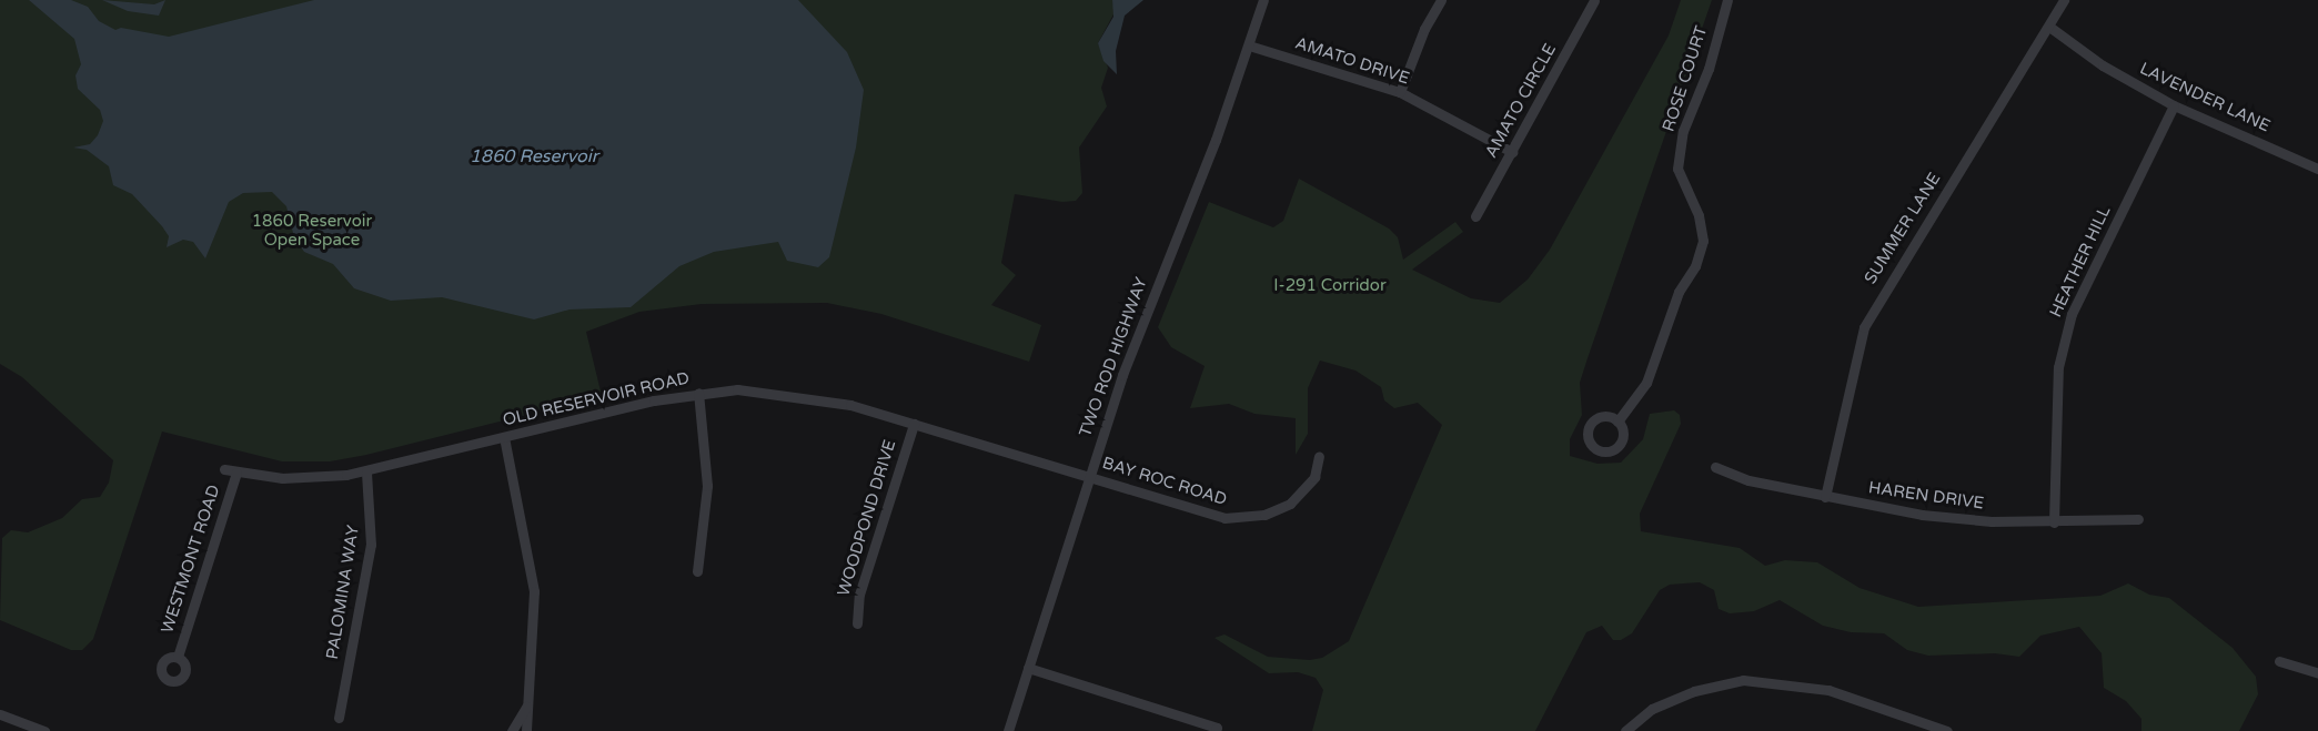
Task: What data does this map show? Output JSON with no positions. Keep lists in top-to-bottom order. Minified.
{"streets":{"street":["AMATO DRIVE","ROSE COURT","LAVENDER LANE","AMATO CIRCLE","SUMMER LANE","HEATHER HILL","TWO ROD HIGHWAY","OLD RESERVOIR ROAD","BAY ROC ROAD","HAREN DRIVE","WOODPOND DRIVE","WESTMONT ROAD","PALOMINA WAY"]},"crossings":[["AMATO DRIVE","AMATO CIRCLE"],["AMATO DRIVE","TWO ROD HIGHWAY"],["LAVENDER LANE","SUMMER LANE"],["LAVENDER LANE","HEATHER HILL"],["SUMMER LANE","HAREN DRIVE"],["HEATHER HILL","HAREN DRIVE"],["TWO ROD HIGHWAY","OLD RESERVOIR ROAD"],["TWO ROD HIGHWAY","BAY ROC ROAD"],["OLD RESERVOIR ROAD","BAY ROC ROAD"],["OLD RESERVOIR ROAD","WOODPOND DRIVE"],["OLD RESERVOIR ROAD","WESTMONT ROAD"],["OLD RESERVOIR ROAD","PALOMINA WAY"]],"water":["1860 Reservoir"],"parks":["1860 Reservoir Open Space","I-291 Corridor"]}
